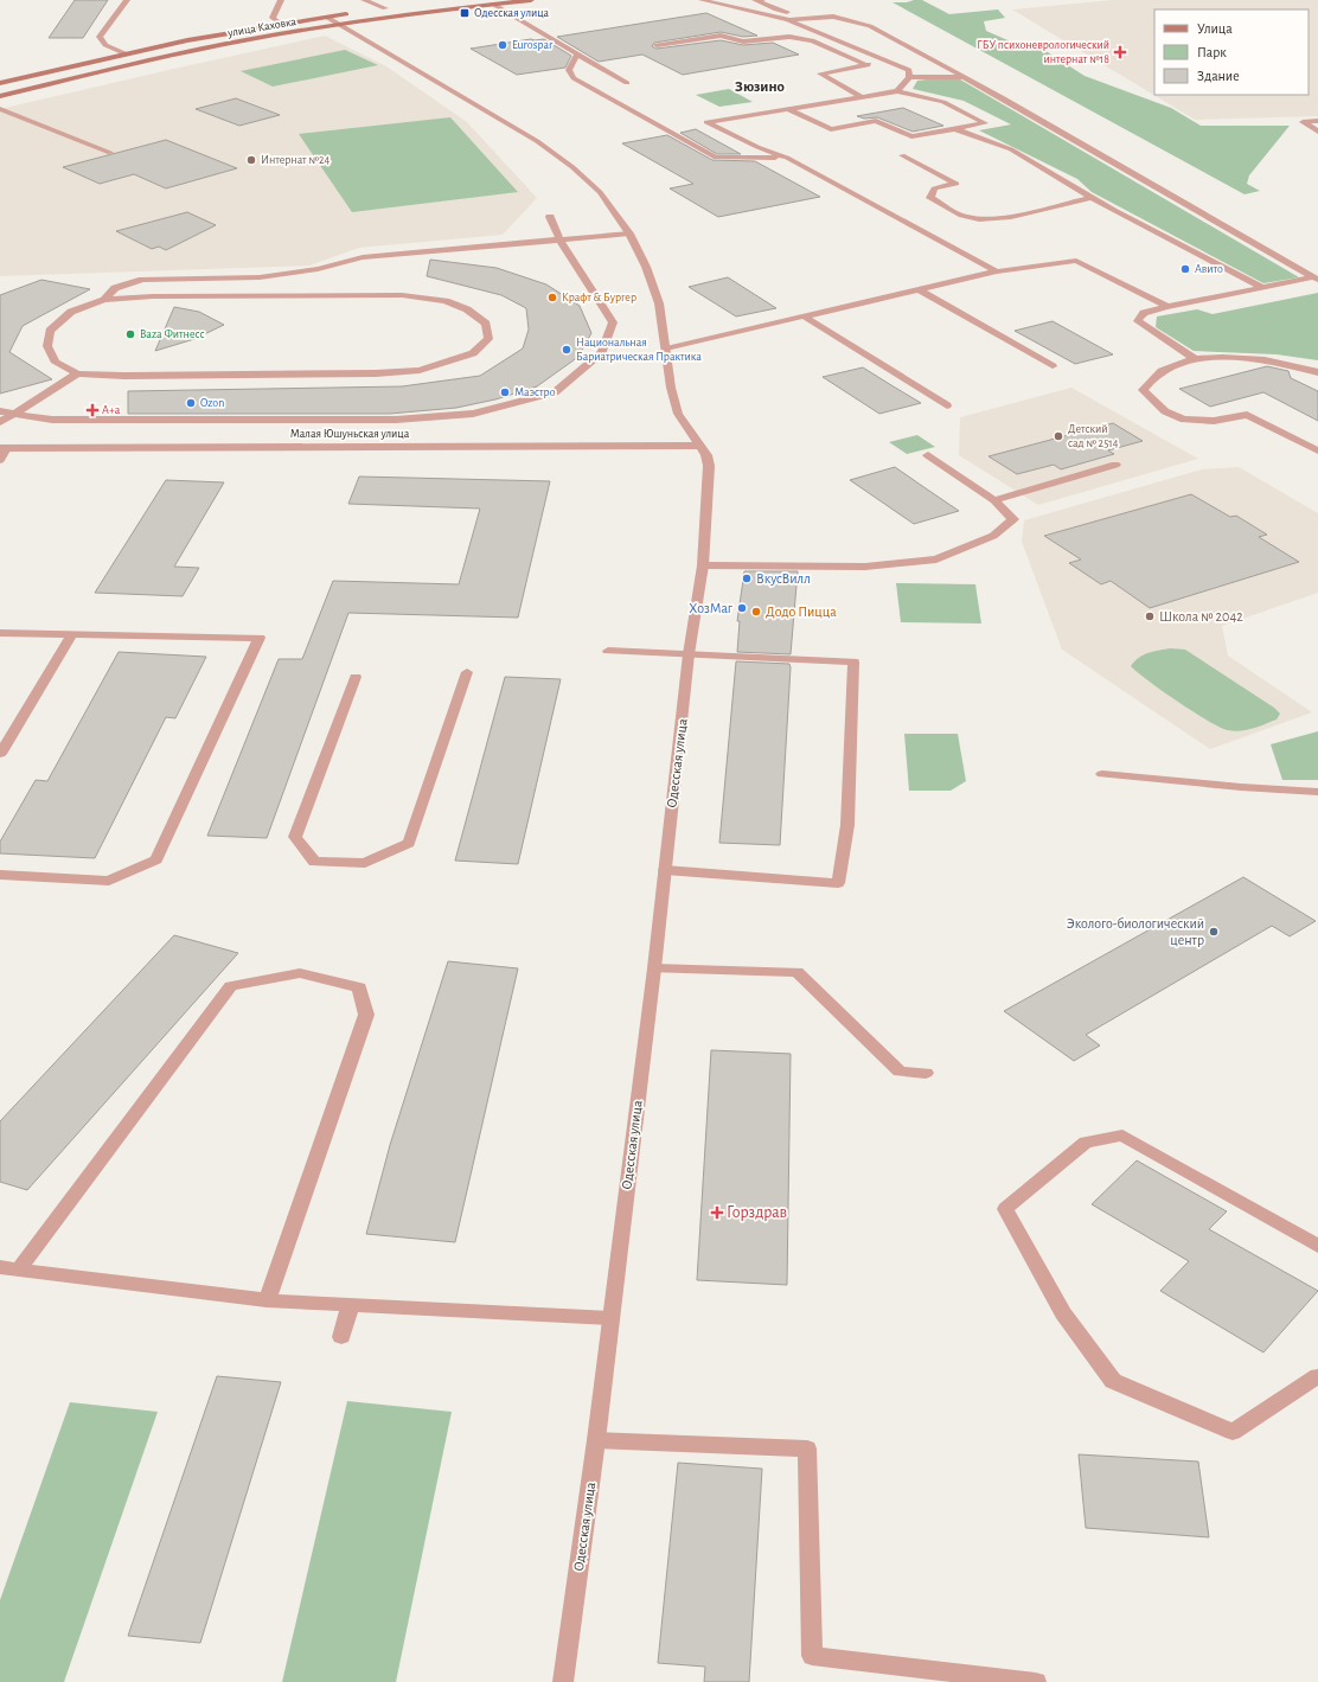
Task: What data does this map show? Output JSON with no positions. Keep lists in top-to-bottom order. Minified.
{"streets":{"main road":["улица Каховка"],"street":["Малая Юшуньская улица","Одесская улица"]},"crossings":[["улица Каховка","Одесская улица"],["Малая Юшуньская улица","Одесская улица"]],"districts":["Зюзино"],"places":{"transit":["Одесская улица"],"other":["Eurospar","Интернат №24","Авито","Крафт & Бургер","Baza Фитнесс","Национальная Бариатрическая Практика","Маэстро","Ozon","Детский сад № 2514","ВкусВилл","ХозМаг","Додо Пицца","Школа № 2042","Эколого-биологический центр"],"health":["ГБУ психоневрологический интернат №18","А+а","Горздрав"]},"legend":["Улица","Парк","Здание"]}
